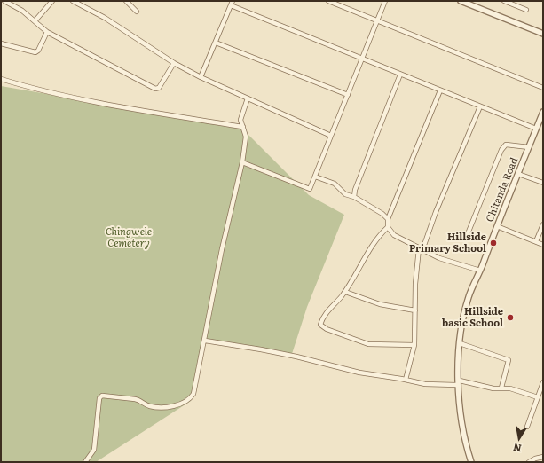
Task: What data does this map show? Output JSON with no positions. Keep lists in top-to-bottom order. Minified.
{"streets":{"street":["Chitanda Road"]},"parks":["Chingwele Cemetery"],"places":["Hillside Primary School","Hillside basic School"],"north":"bottom"}
